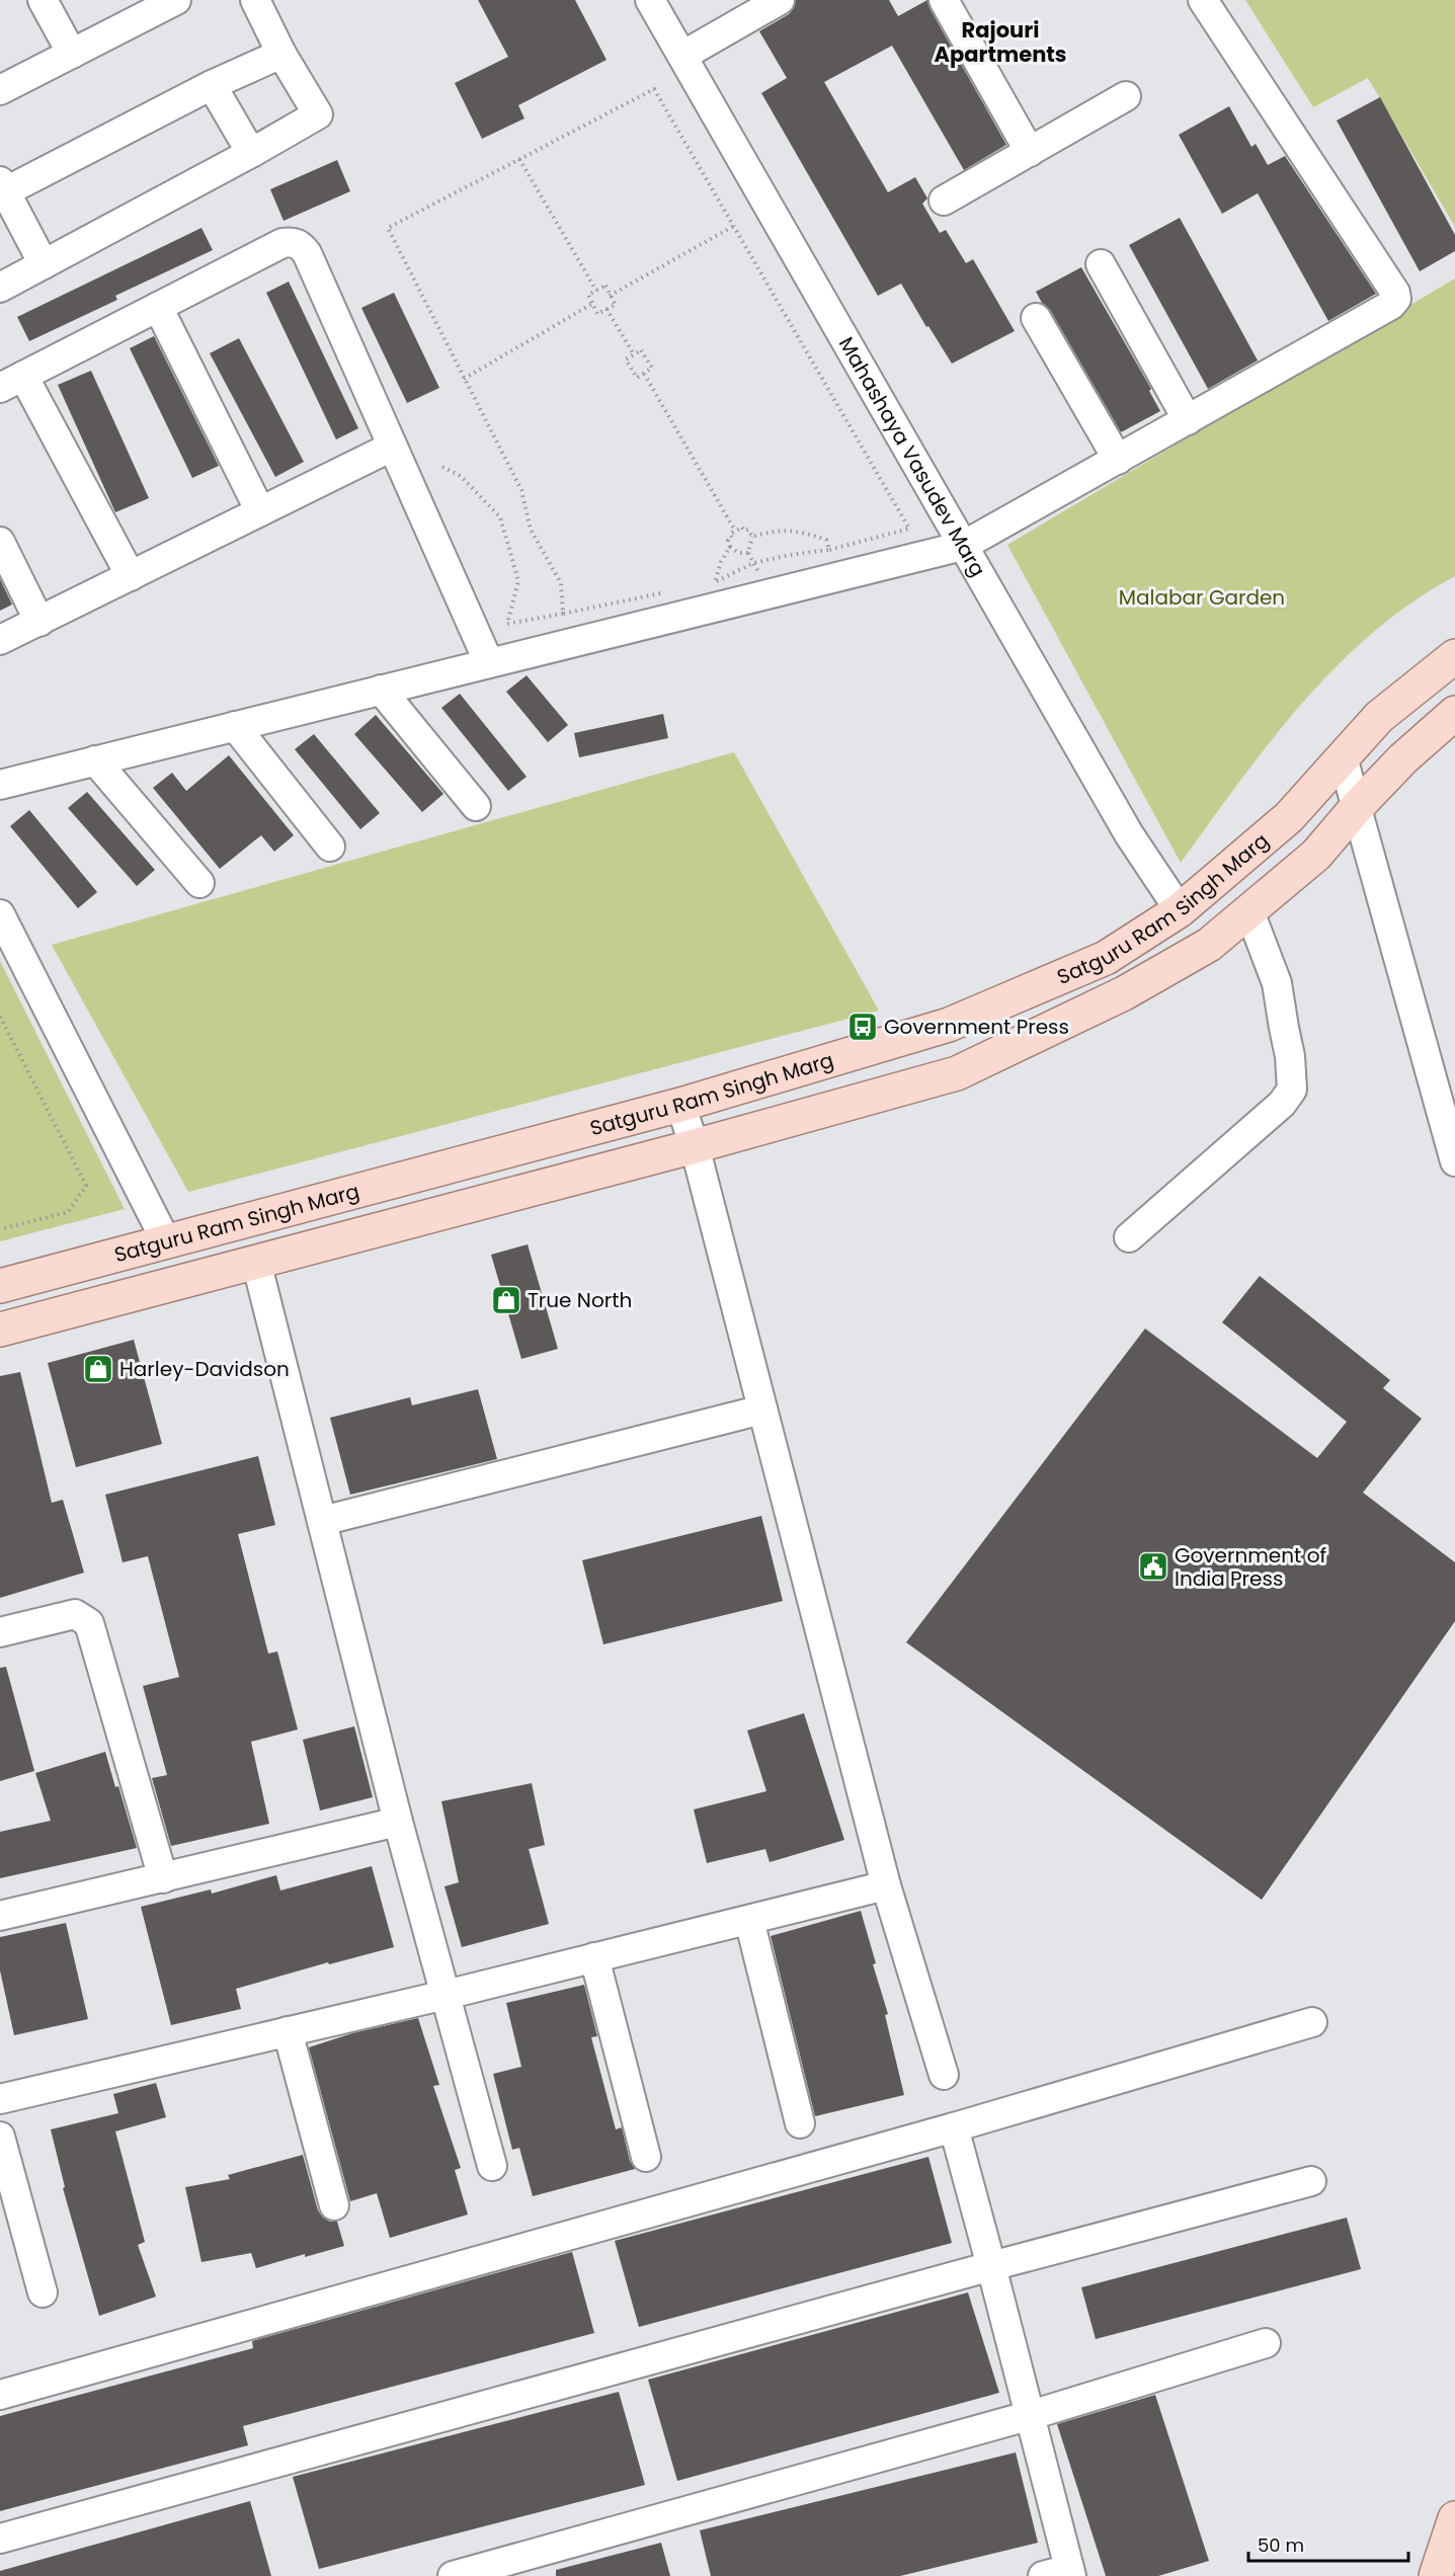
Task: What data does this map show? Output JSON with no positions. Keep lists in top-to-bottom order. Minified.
{"streets":{"main road":["Satguru Ram Singh Marg"],"street":["Mahashaya Vasudev Marg"]},"crossings":[["Mahashaya Vasudev Marg","Satguru Ram Singh Marg"]],"districts":["Rajouri Apartments"],"parks":["Malabar Garden"],"places":{"bus stop":["Government Press"],"shop":["True North","Harley-Davidson"],"public building":["Government of India Press"]},"scale_bar":"50 m"}
